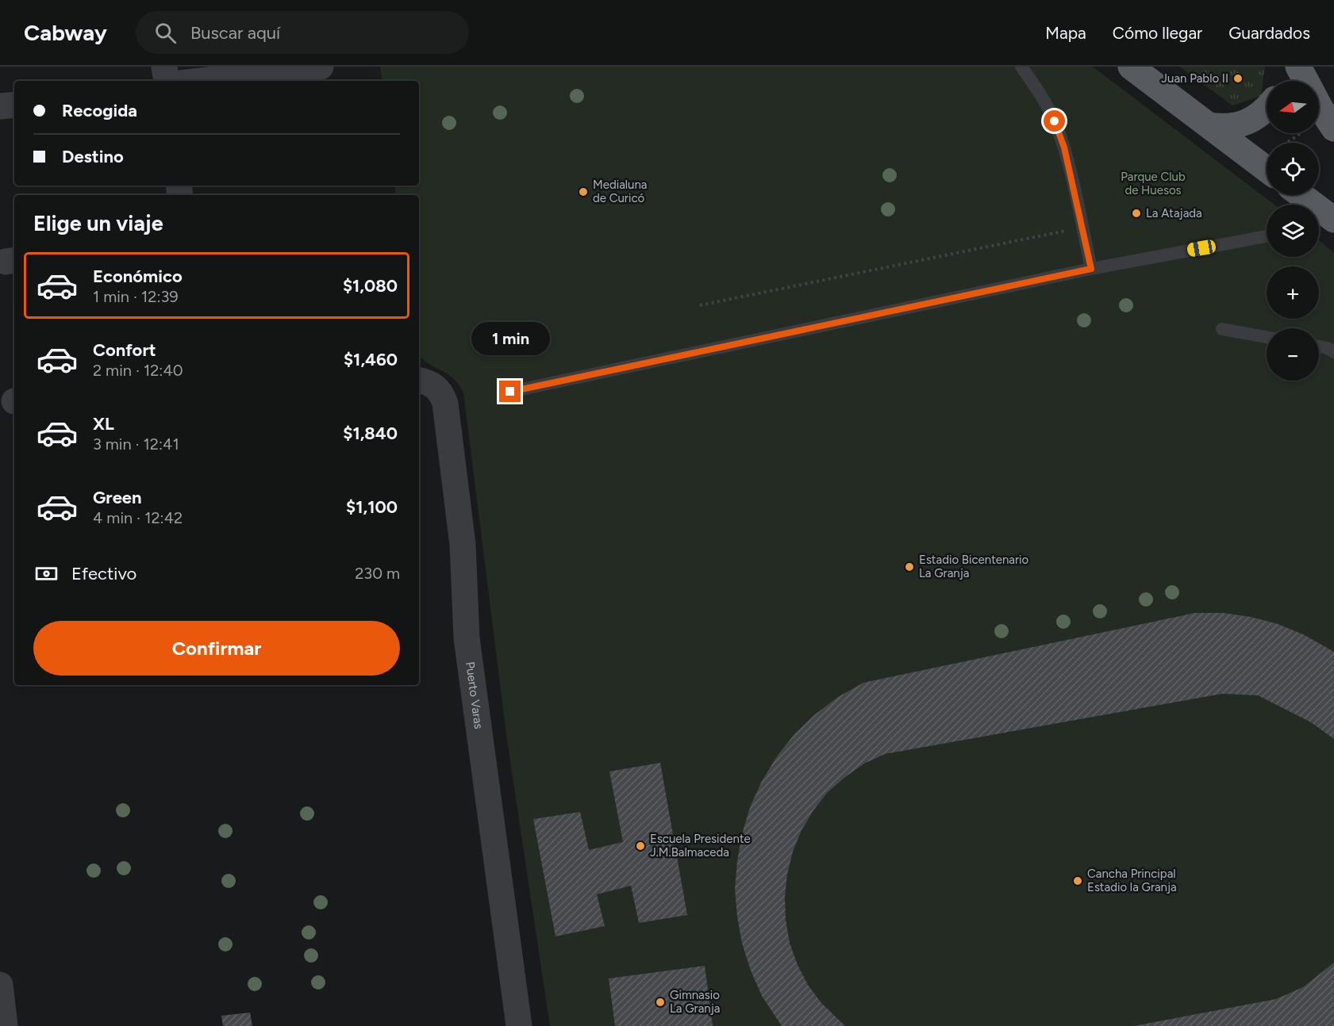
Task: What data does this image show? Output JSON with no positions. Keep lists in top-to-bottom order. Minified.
{"streets":{"street":["Puerto Varas"]},"parks":["Parque Club de Huesos"],"places":["Juan Pablo II","Medialuna de Curicó","La Atajada","Estadio Bicentenario La Granja","Escuela Presidente J.M.Balmaceda","Cancha Principal Estadio la Granja","Gimnasio La Granja"],"north":"left","page":{"header":"Cabway","search":"Buscar aquí","nav":["Mapa","Cómo llegar","Guardados"],"map_buttons":["+","−"],"banner":["Recogida","Destino"],"heading":"Elige un viaje","list":[{"name":"Económico","note":"1 min · 12:39","value":"$1,080"},{"name":"Confort","note":"2 min · 12:40","value":"$1,460"},{"name":"XL","note":"3 min · 12:41","value":"$1,840"},{"name":"Green","note":"4 min · 12:42","value":"$1,100"}],"bubble":"1 min","pay":["Efectivo","230 m"],"buttons":"Confirmar"}}
